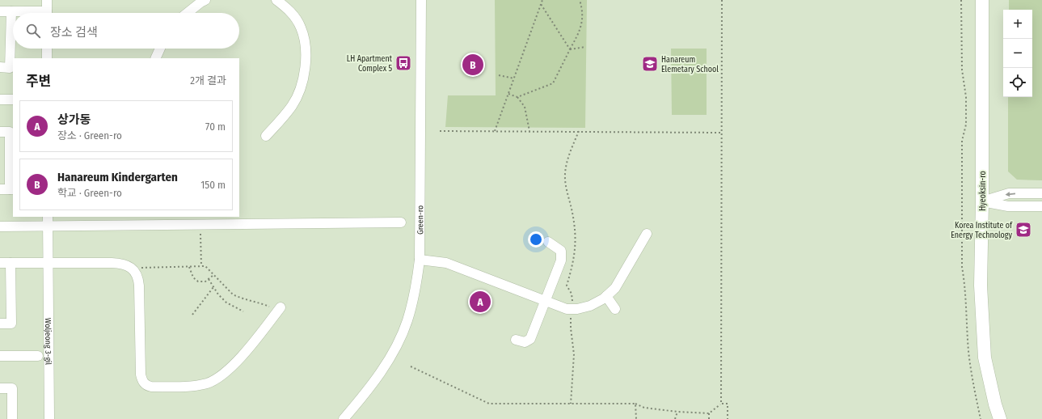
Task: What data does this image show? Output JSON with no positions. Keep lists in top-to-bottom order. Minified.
{"streets":{"main road":["Hyeoksin-ro"],"street":["Green-ro","Woljeong 3-gil"]},"places":{"bus stop":["LH Apartment Complex 5"],"school or university":["Hanareum Elemetary School","Korea Institute of Energy Technology"]},"page":{"map_buttons":["+","−"],"search":"장소 검색","pins":["B","A"],"heading":["주변","2개 결과"],"list":[{"mark":"A","name":"상가동","note":"장소 · Green-ro","value":"70 m"},{"mark":"B","name":"Hanareum Kindergarten","note":"학교 · Green-ro","value":"150 m"}]}}
